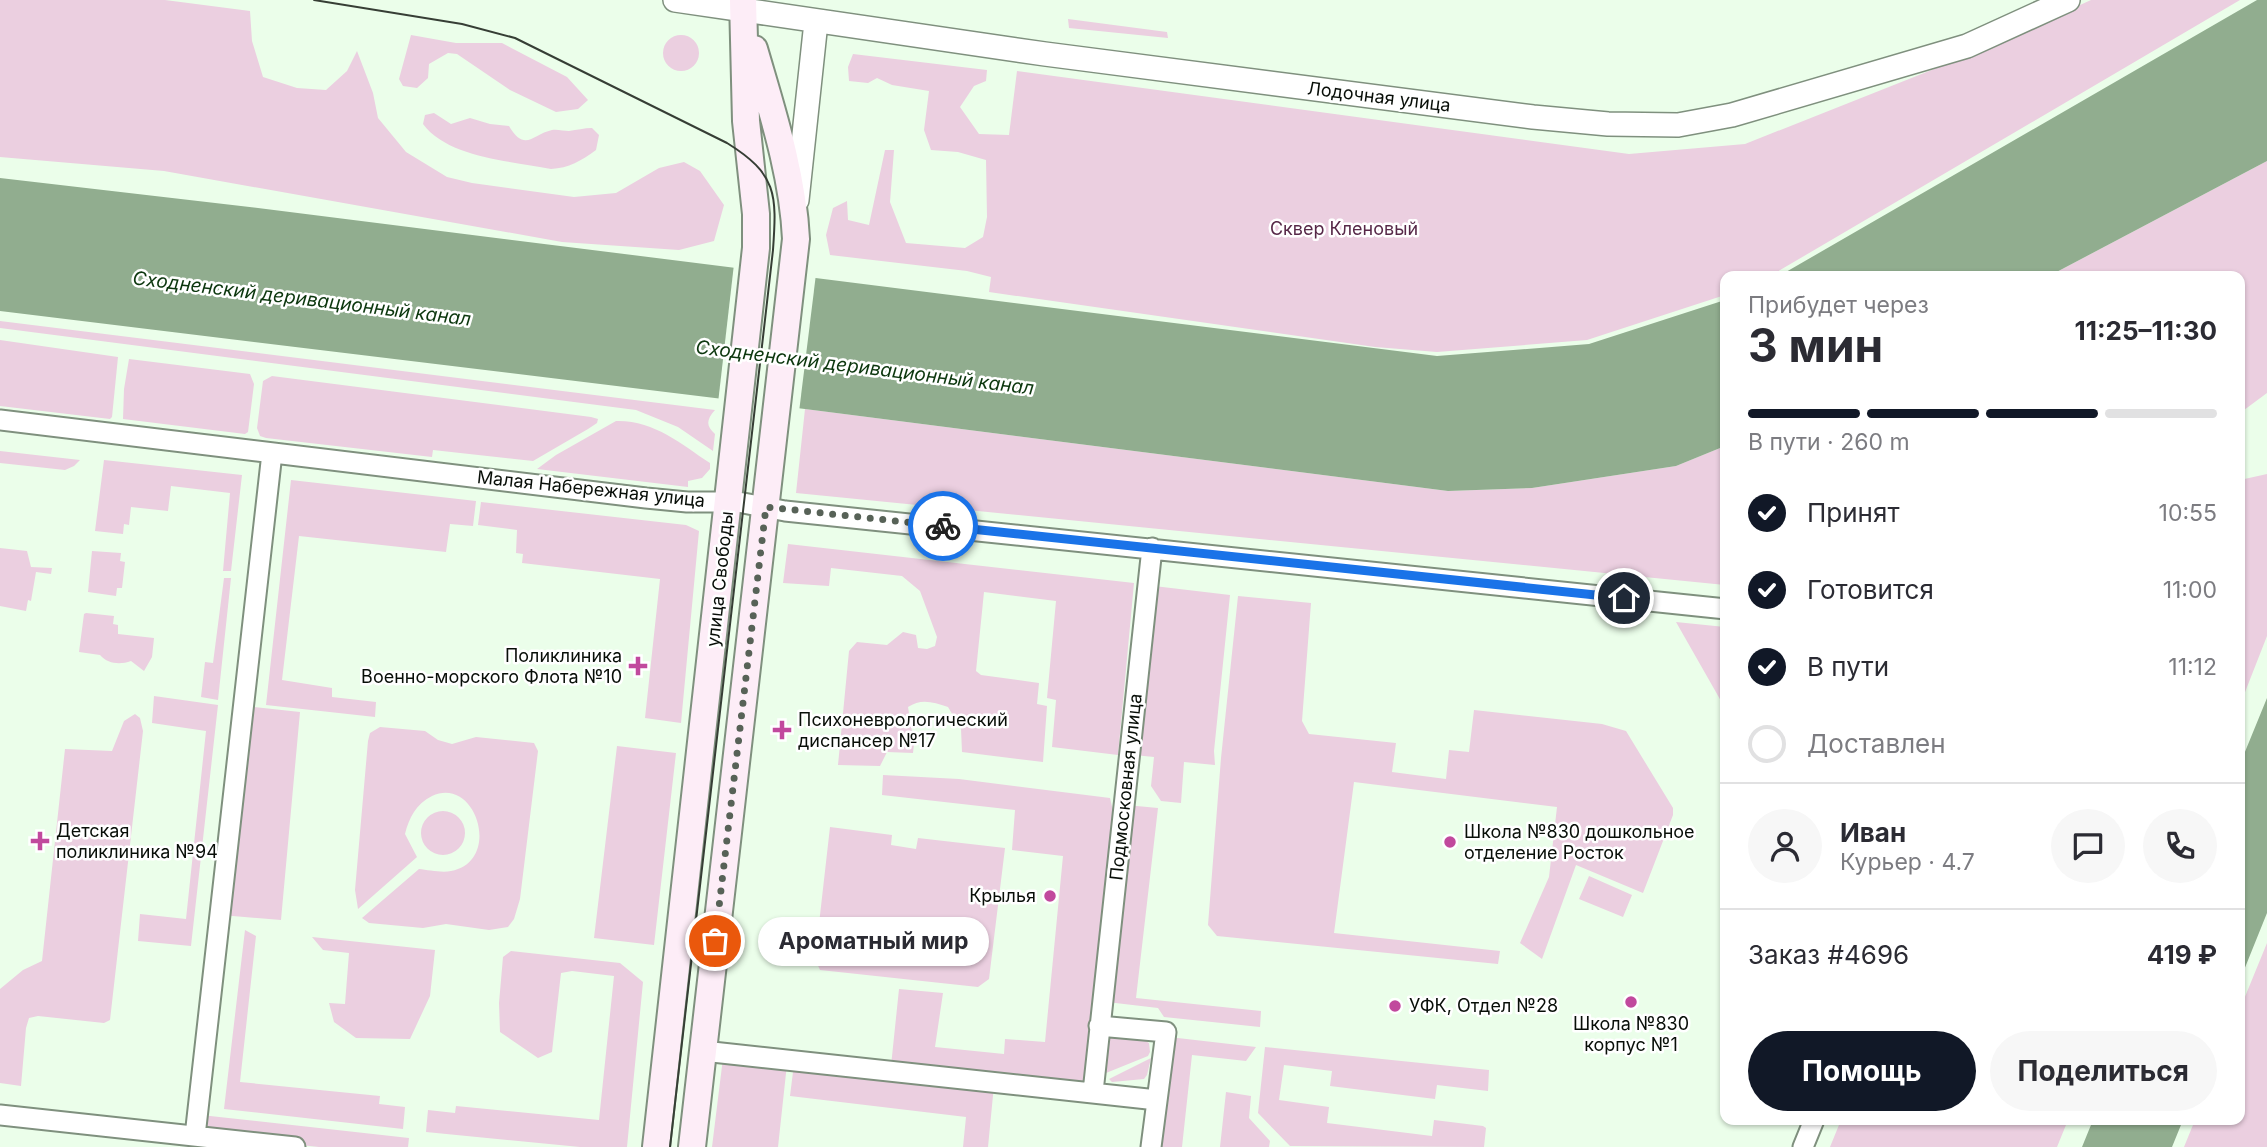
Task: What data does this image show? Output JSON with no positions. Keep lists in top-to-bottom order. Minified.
{"streets":{"main road":["улица Свободы"],"street":["Лодочная улица","Малая Набережная улица","Подмосковная улица"]},"crossings":[["Лодочная улица","улица Свободы"],["Малая Набережная улица","улица Свободы"],["Малая Набережная улица","Подмосковная улица"]],"water":["Сходненский деривационный канал"],"parks":["Сквер Кленовый"],"places":{"health":["Поликлиника Военно-морского Флота №10","Психоневрологический диспансер №17","Детская поликлиника №94"],"other":["Школа №830 дошкольное отделение Росток","Крылья","Ароматный мир","Школа №830 корпус №1","УФК, Отдел №28"]},"page":{"heading":["3 мин","Прибудет через","11:25–11:30"],"panel":["Иван","Курьер · 4.7","Заказ #4696","419 ₽"],"bar":"В пути · 260 m","list":[["Принят","10:55"],["Готовится","11:00"],["В пути","11:12"],"Доставлен"],"bubble":"Ароматный мир","buttons":["Помощь","Поделиться"]}}
